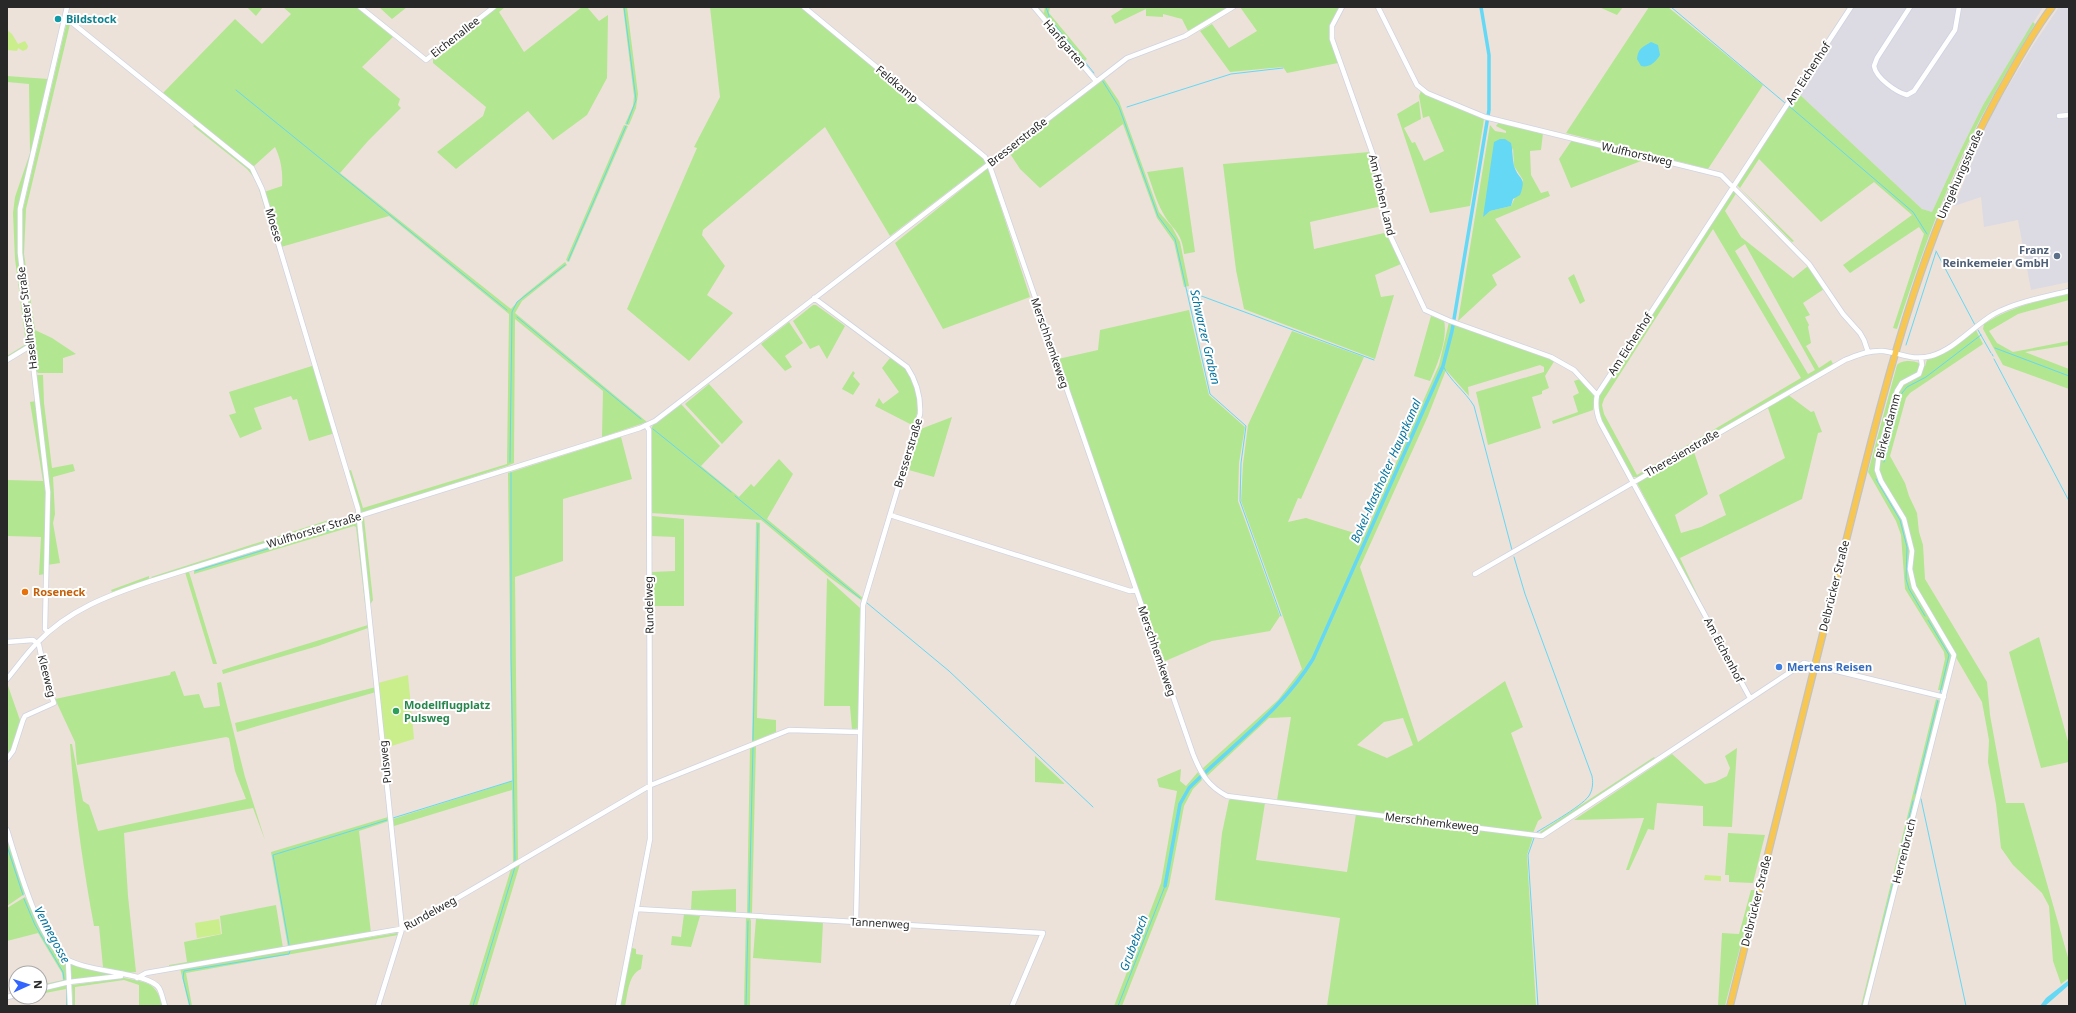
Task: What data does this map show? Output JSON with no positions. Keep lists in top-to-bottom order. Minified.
{"streets":{"main road":["Umgehungsstraße","Delbrücker Straße"],"street":["Eichenallee","Hanfgarten","Am Eichenhof","Feldkamp","Bresserstraße","Wulfhorstweg","Am Hohen Land","Moese","Haselhorster Straße","Merschhemkeweg","Birkendamm","Theresienstraße","Wulfhorster Straße","Rundelweg","Kleeweg","Pulsweg","Herrenbruch","Tannenweg"]},"crossings":[["Hanfgarten","Bresserstraße"],["Am Eichenhof","Wulfhorstweg"],["Am Eichenhof","Am Hohen Land"],["Am Eichenhof","Merschhemkeweg"],["Am Eichenhof","Theresienstraße"],["Feldkamp","Bresserstraße"],["Feldkamp","Merschhemkeweg"],["Bresserstraße","Merschhemkeweg"],["Bresserstraße","Wulfhorster Straße"],["Bresserstraße","Rundelweg"],["Bresserstraße","Tannenweg"],["Wulfhorstweg","Theresienstraße"],["Umgehungsstraße","Theresienstraße"],["Umgehungsstraße","Delbrücker Straße"],["Moese","Haselhorster Straße"],["Moese","Wulfhorster Straße"],["Moese","Pulsweg"],["Haselhorster Straße","Wulfhorster Straße"],["Merschhemkeweg","Delbrücker Straße"],["Birkendamm","Herrenbruch"],["Theresienstraße","Delbrücker Straße"],["Wulfhorster Straße","Rundelweg"],["Wulfhorster Straße","Kleeweg"],["Wulfhorster Straße","Pulsweg"],["Rundelweg","Pulsweg"],["Rundelweg","Tannenweg"]],"water":["Schwarzer Graben","Bokel-Mastholter Hauptkanal","Vennegosse","Grubebach"],"places":["Bildstock","Franz Reinkemeier GmbH","Roseneck","Mertens Reisen","Modellflugplatz Pulsweg"],"north":"right"}
